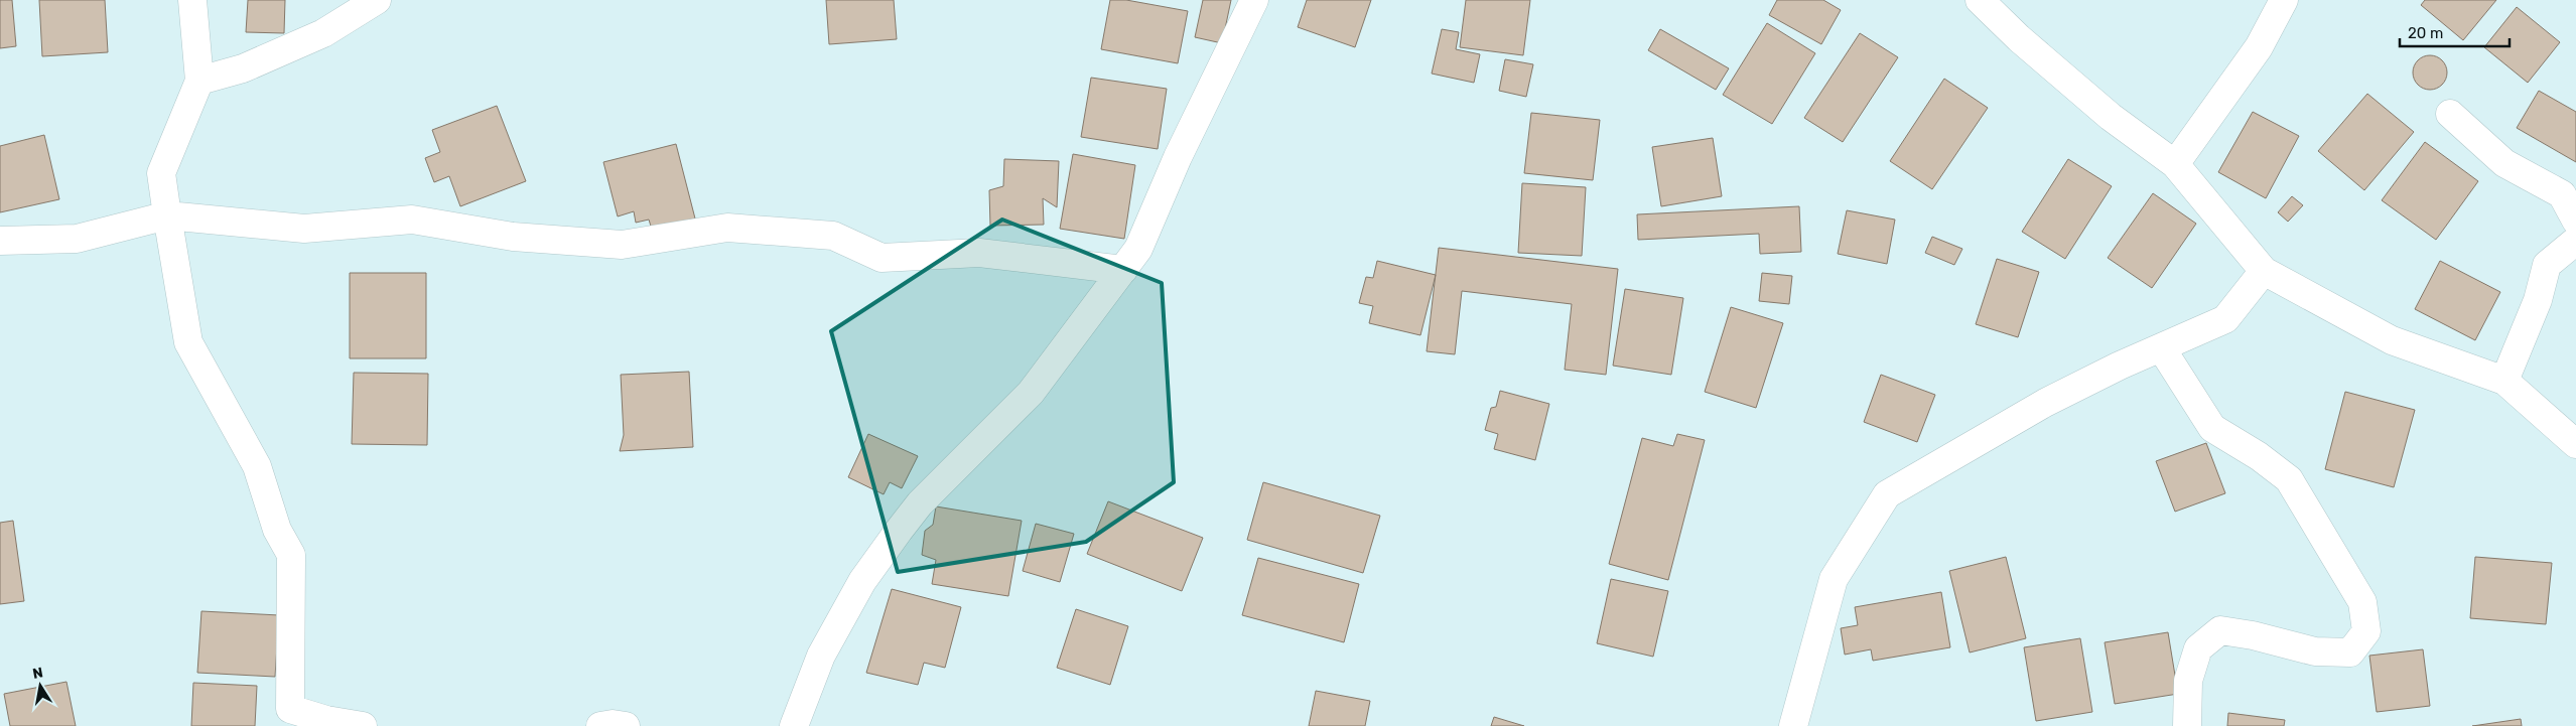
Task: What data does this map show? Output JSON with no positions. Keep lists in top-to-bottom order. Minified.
{"scale_bar":"20 m","north":"top"}
